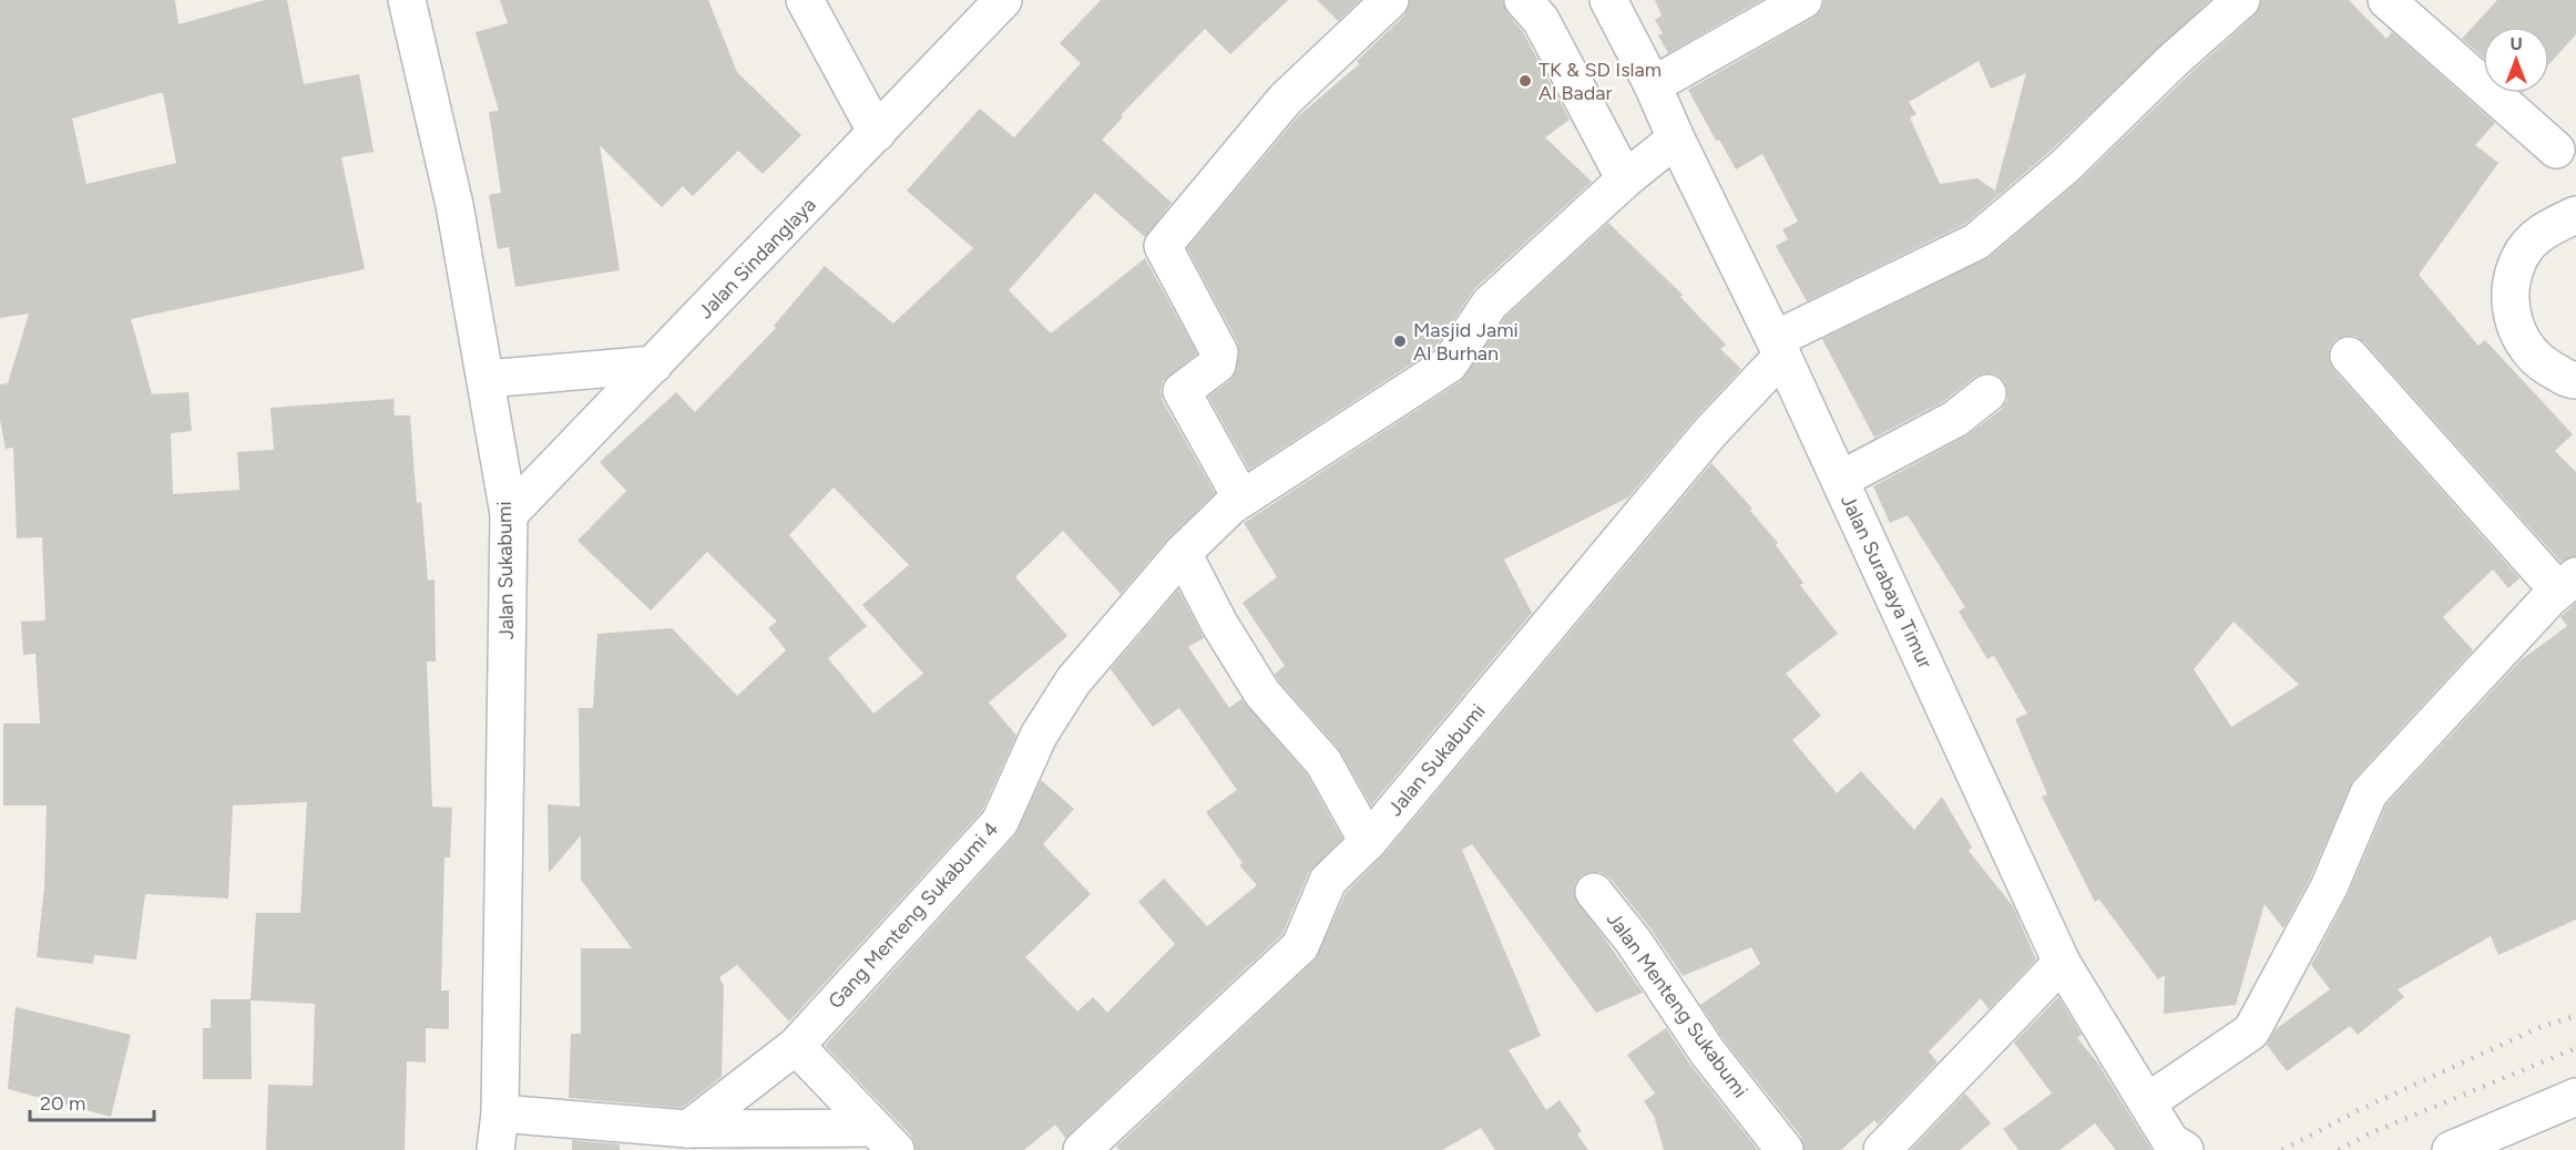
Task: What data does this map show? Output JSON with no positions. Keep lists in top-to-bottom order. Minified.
{"streets":{"street":["Jalan Sindanglaya","Jalan Sukabumi","Jalan Surabaya Timur","Gang Menteng Sukabumi 4","Jalan Menteng Sukabumi"]},"crossings":[["Jalan Sindanglaya","Jalan Sukabumi"],["Jalan Sukabumi","Jalan Surabaya Timur"],["Jalan Surabaya Timur","Gang Menteng Sukabumi 4"]],"places":["TK & SD Islam Al Badar","Masjid Jami Al Burhan"],"scale_bar":"20 m","north":"top"}
